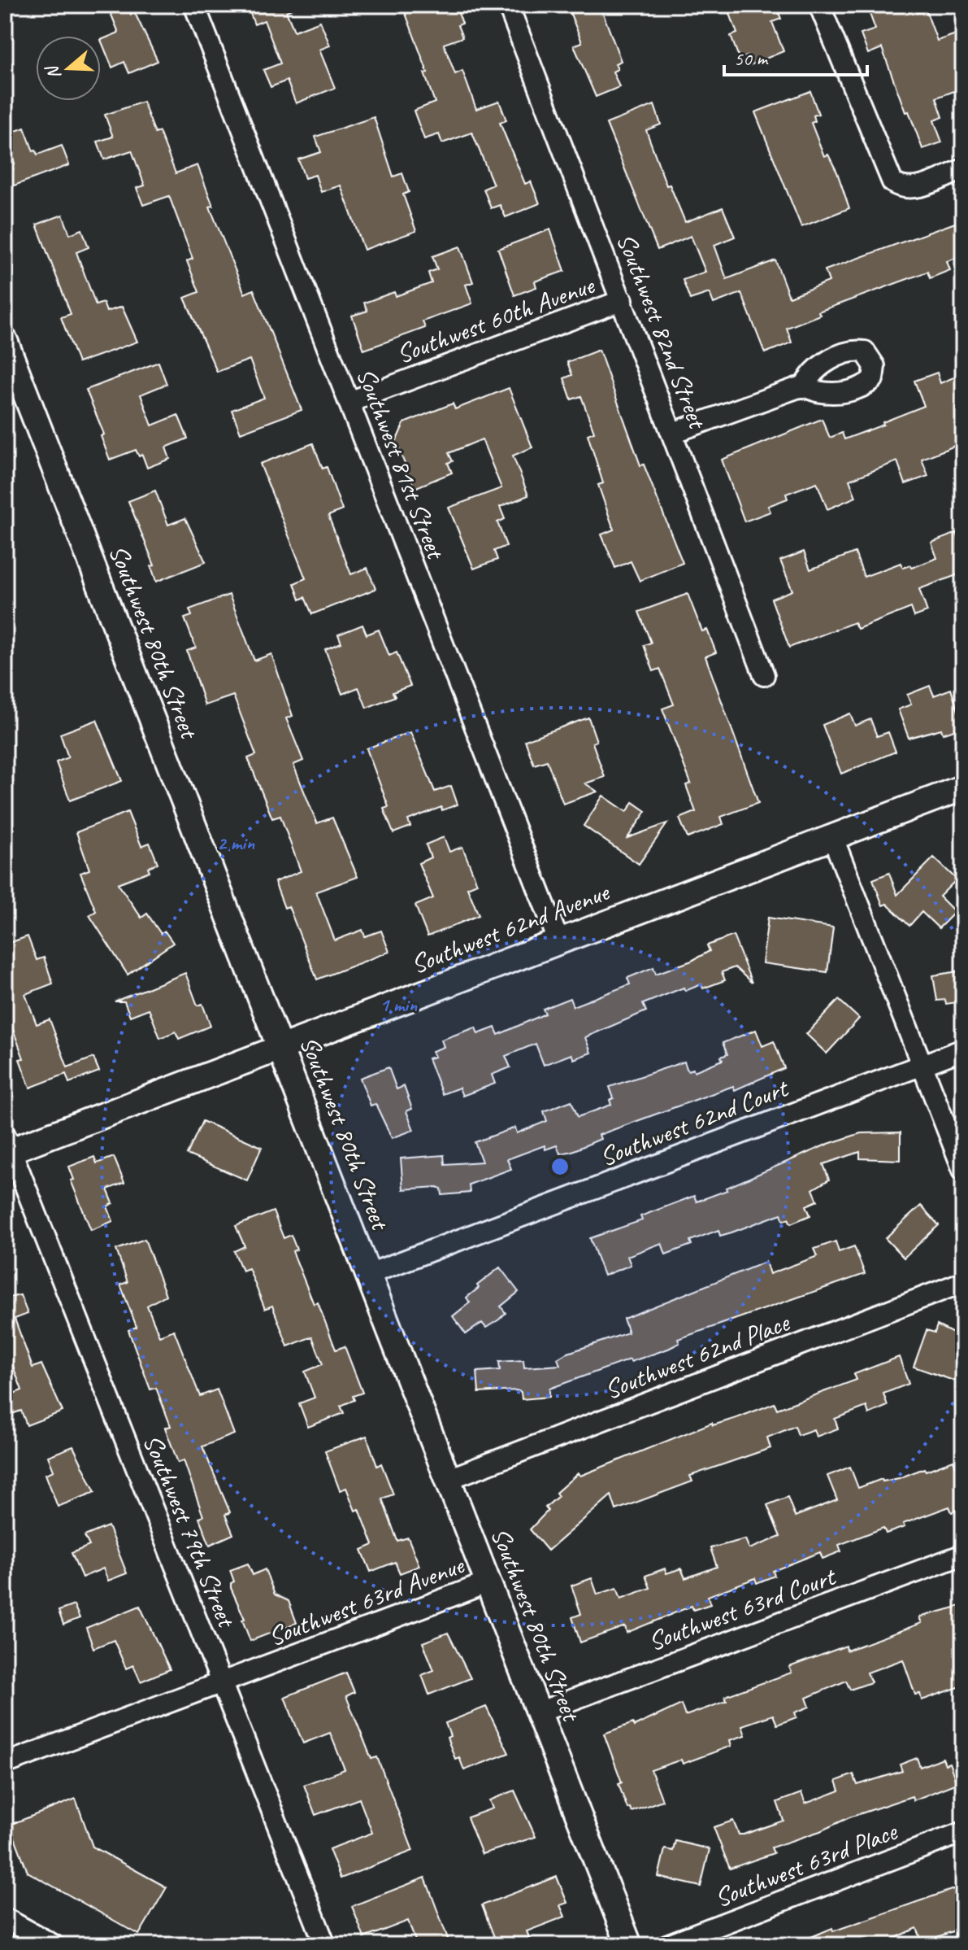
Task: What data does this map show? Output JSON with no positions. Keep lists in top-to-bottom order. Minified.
{"streets":{"street":["Southwest 60th Avenue","Southwest 82nd Street","Southwest 81st Street","Southwest 80th Street","Southwest 62nd Avenue","Southwest 62nd Court","Southwest 62nd Place","Southwest 79th Street","Southwest 63rd Avenue","Southwest 63rd Court","Southwest 63rd Place"]},"crossings":[["Southwest 60th Avenue","Southwest 82nd Street"],["Southwest 60th Avenue","Southwest 81st Street"],["Southwest 81st Street","Southwest 62nd Avenue"],["Southwest 80th Street","Southwest 62nd Avenue"],["Southwest 80th Street","Southwest 62nd Court"],["Southwest 80th Street","Southwest 62nd Place"],["Southwest 80th Street","Southwest 63rd Avenue"],["Southwest 80th Street","Southwest 63rd Court"],["Southwest 62nd Avenue","Southwest 79th Street"],["Southwest 79th Street","Southwest 63rd Avenue"]],"scale_bar":"50 m","north":"left","rings":["2 min","1 min"]}
